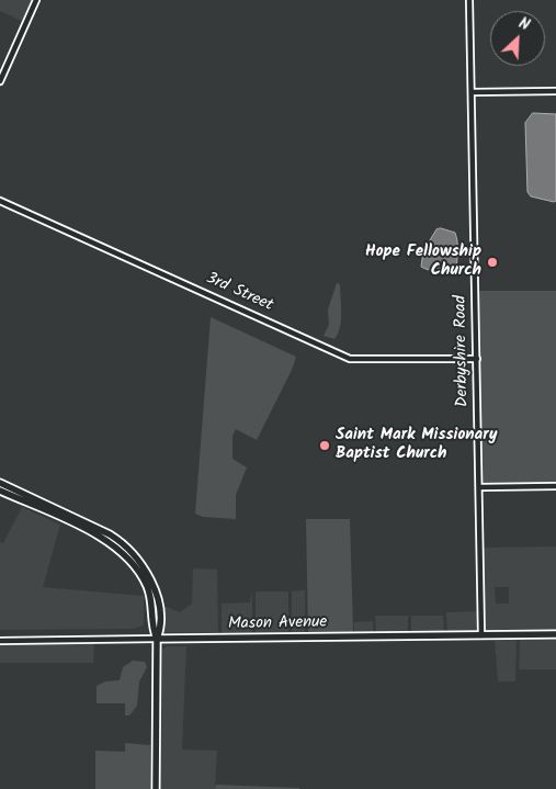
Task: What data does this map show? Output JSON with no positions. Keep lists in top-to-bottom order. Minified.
{"streets":{"main road":["Mason Avenue"],"street":["3rd Street","Derbyshire Road"]},"crossings":[["3rd Street","Derbyshire Road"],["Derbyshire Road","Mason Avenue"]],"places":["Hope Fellowship Church","Saint Mark Missionary Baptist Church"],"north":"top right"}
